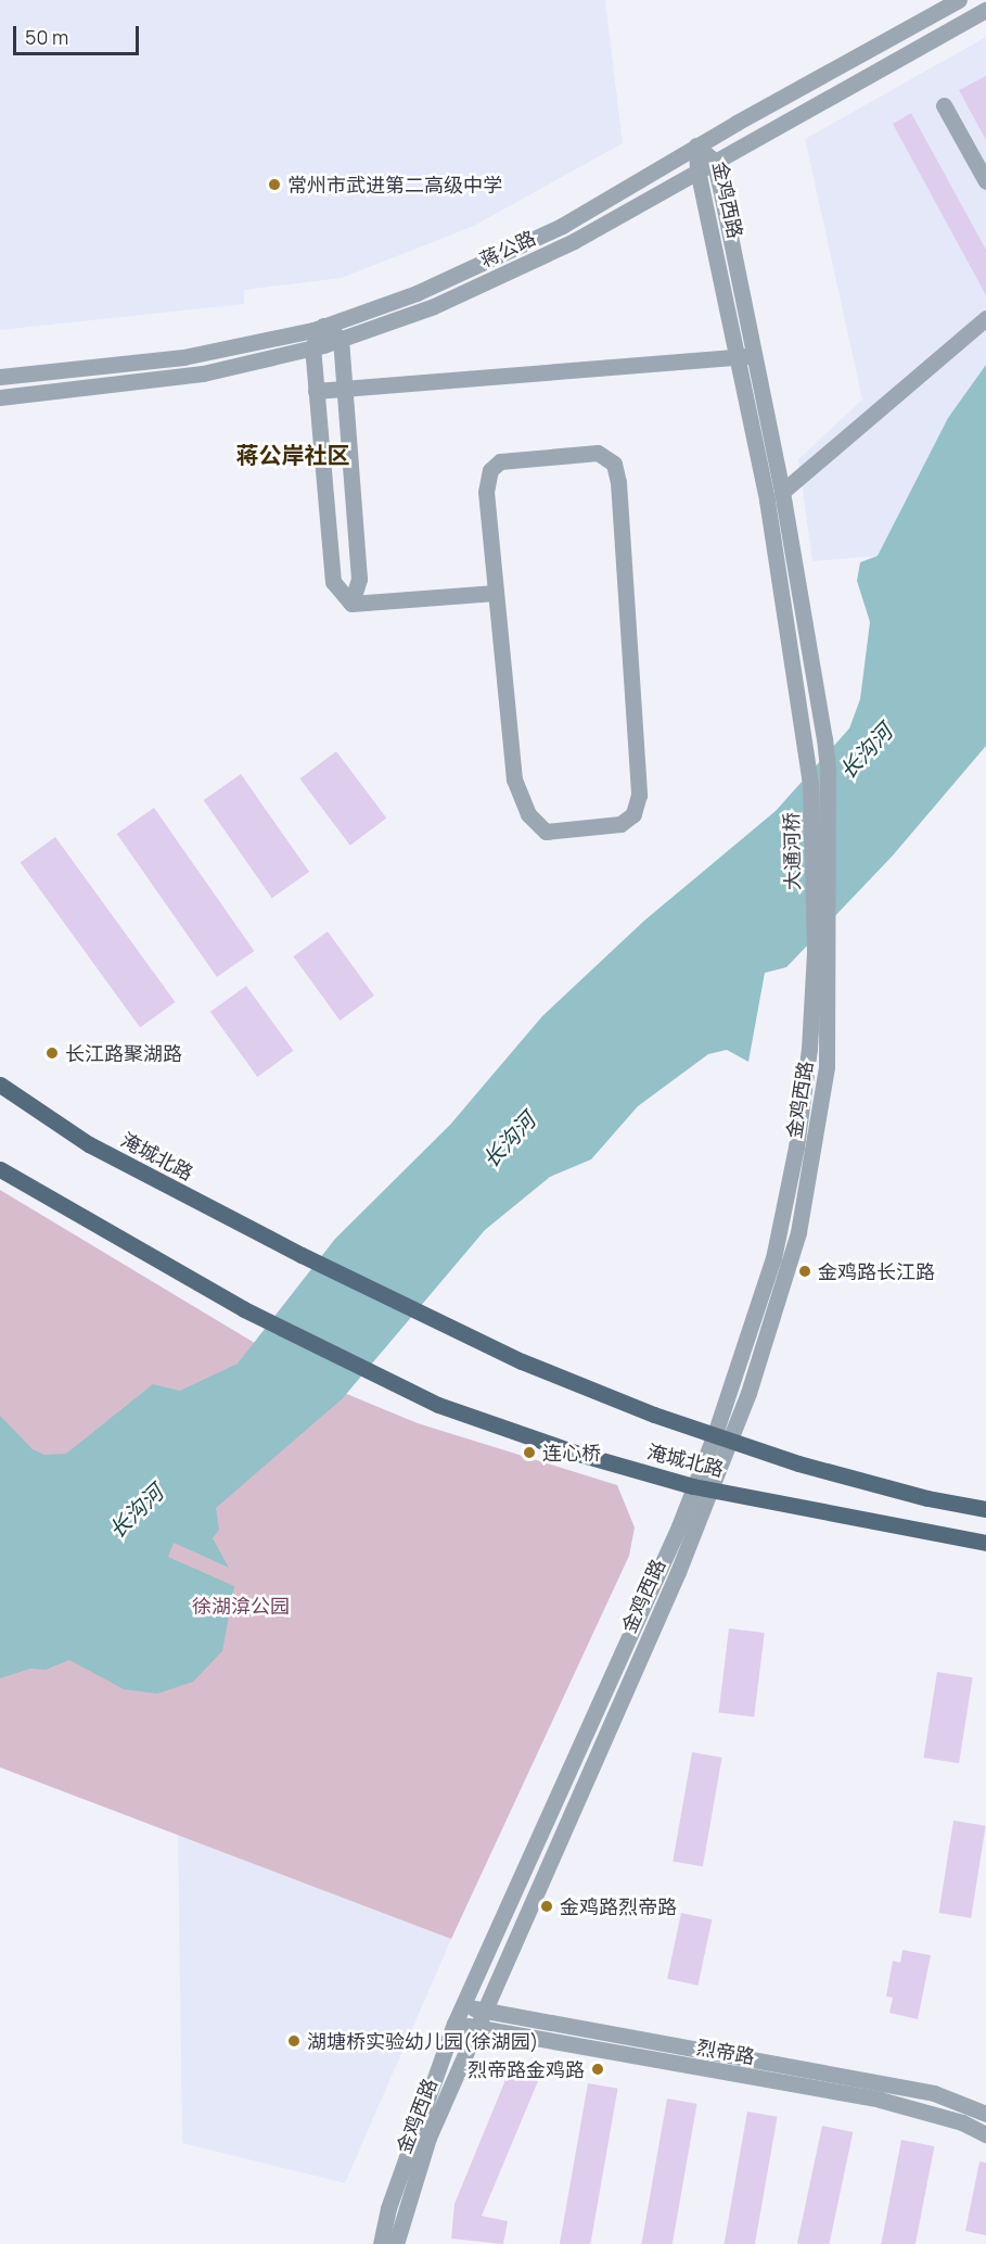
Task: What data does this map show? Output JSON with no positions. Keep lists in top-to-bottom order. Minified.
{"streets":{"main road":["淹城北路"],"street":["金鸡西路","蒋公路","大通河桥","烈帝路"]},"crossings":[["金鸡西路","蒋公路"],["金鸡西路","大通河桥"],["金鸡西路","淹城北路"],["金鸡西路","烈帝路"]],"districts":["蒋公岸社区"],"water":["长沟河"],"parks":["徐湖渰公园"],"places":["常州市武进第二高级中学","长江路聚湖路","金鸡路长江路","连心桥","金鸡路烈帝路","湖塘桥实验幼儿园(徐湖园)","烈帝路金鸡路"],"scale_bar":"50 m"}
